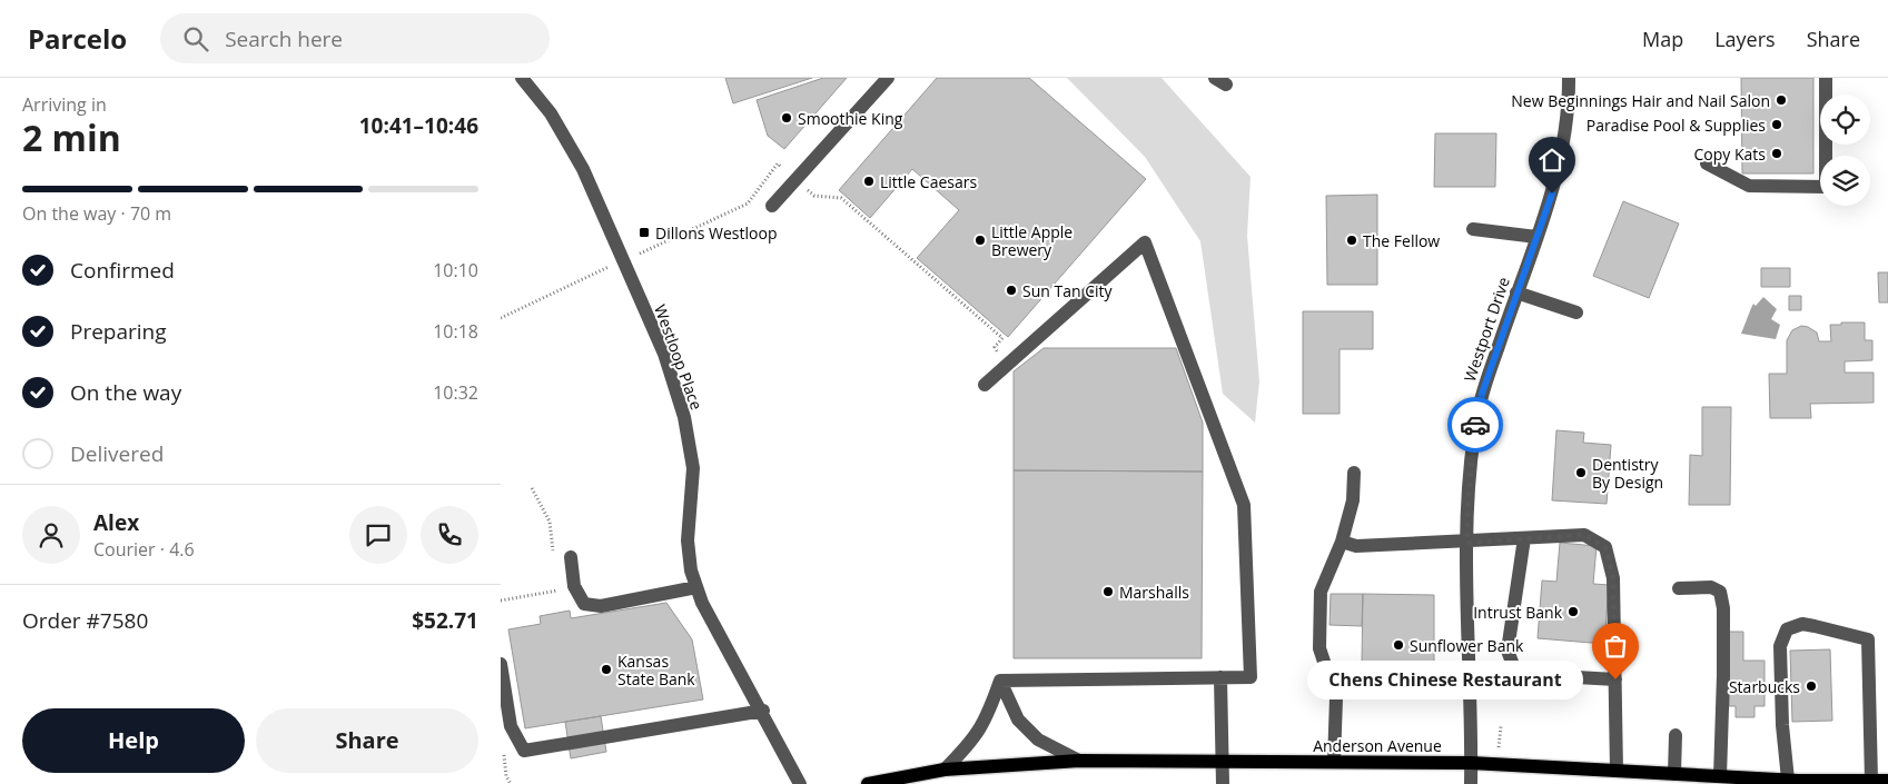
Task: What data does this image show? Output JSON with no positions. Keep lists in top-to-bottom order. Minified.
{"streets":{"main road":["Anderson Avenue"],"street":["Westport Drive","Westloop Place"]},"crossings":[["Westport Drive","Anderson Avenue"]],"places":{"other":["New Beginnings Hair and Nail Salon","Smoothie King","Paradise Pool & Supplies","Copy Kats","Little Caesars","Little Apple Brewery","The Fellow","Sun Tan City","Dentistry By Design","Marshalls","Intrust Bank","Sunflower Bank","Kansas State Bank","Chens Chinese Restaurant","Starbucks"],"transit":["Dillons Westloop"]},"page":{"header":"Parcelo","search":"Search here","nav":["Map","Layers","Share"],"heading":["2 min","Arriving in","10:41–10:46"],"panel":["Alex","Courier · 4.6","Order #7580","$52.71"],"bar":"On the way · 70 m","list":[["Confirmed","10:10"],["Preparing","10:18"],["On the way","10:32"],"Delivered"],"bubble":"Chens Chinese Restaurant","buttons":["Help","Share"]}}
